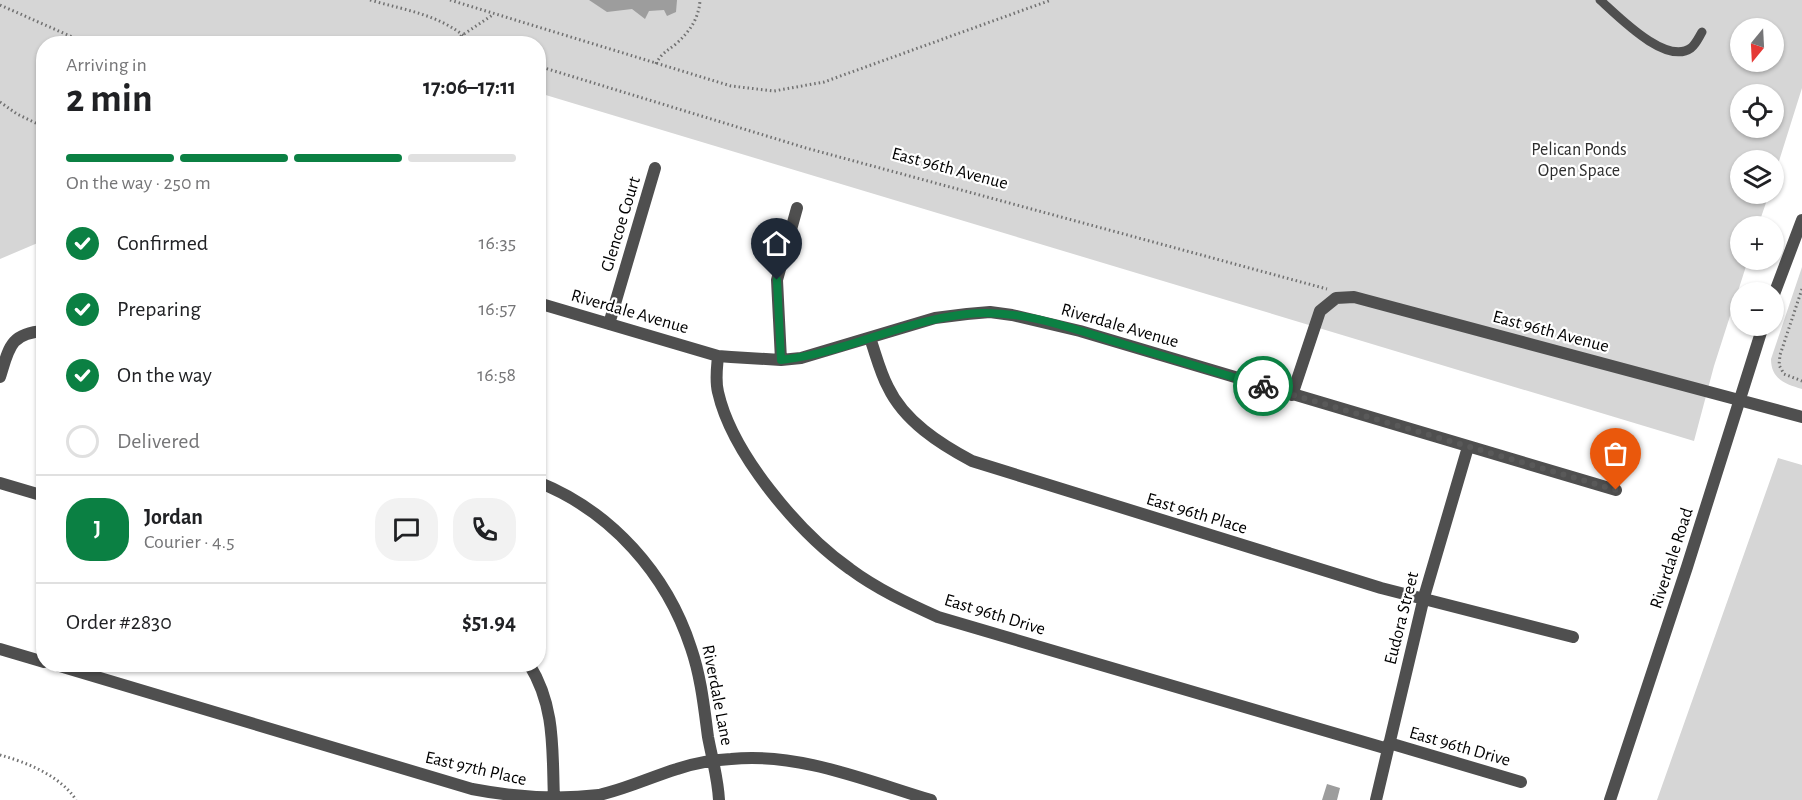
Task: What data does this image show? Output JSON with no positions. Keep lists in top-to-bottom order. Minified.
{"streets":{"street":["East 96th Avenue","Glencoe Court","Riverdale Avenue","East 96th Place","Riverdale Road","East 96th Drive","Eudora Street","Riverdale Lane","East 97th Place"]},"crossings":[["East 96th Avenue","Riverdale Avenue"],["East 96th Avenue","Riverdale Road"],["Glencoe Court","Riverdale Avenue"],["Riverdale Avenue","East 96th Place"],["Riverdale Avenue","East 96th Drive"],["Riverdale Avenue","Eudora Street"],["East 96th Place","Eudora Street"],["East 96th Drive","Eudora Street"],["Riverdale Lane","East 97th Place"]],"parks":["Pelican Ponds Open Space"],"north":"bottom","page":{"map_buttons":["+","−"],"heading":["2 min","Arriving in","17:06–17:11"],"panel":["Jordan","Courier · 4.5","Order #2830","$51.94"],"bar":"On the way · 250 m","list":[["Confirmed","16:35"],["Preparing","16:57"],["On the way","16:58"],"Delivered"],"round":"J"}}
